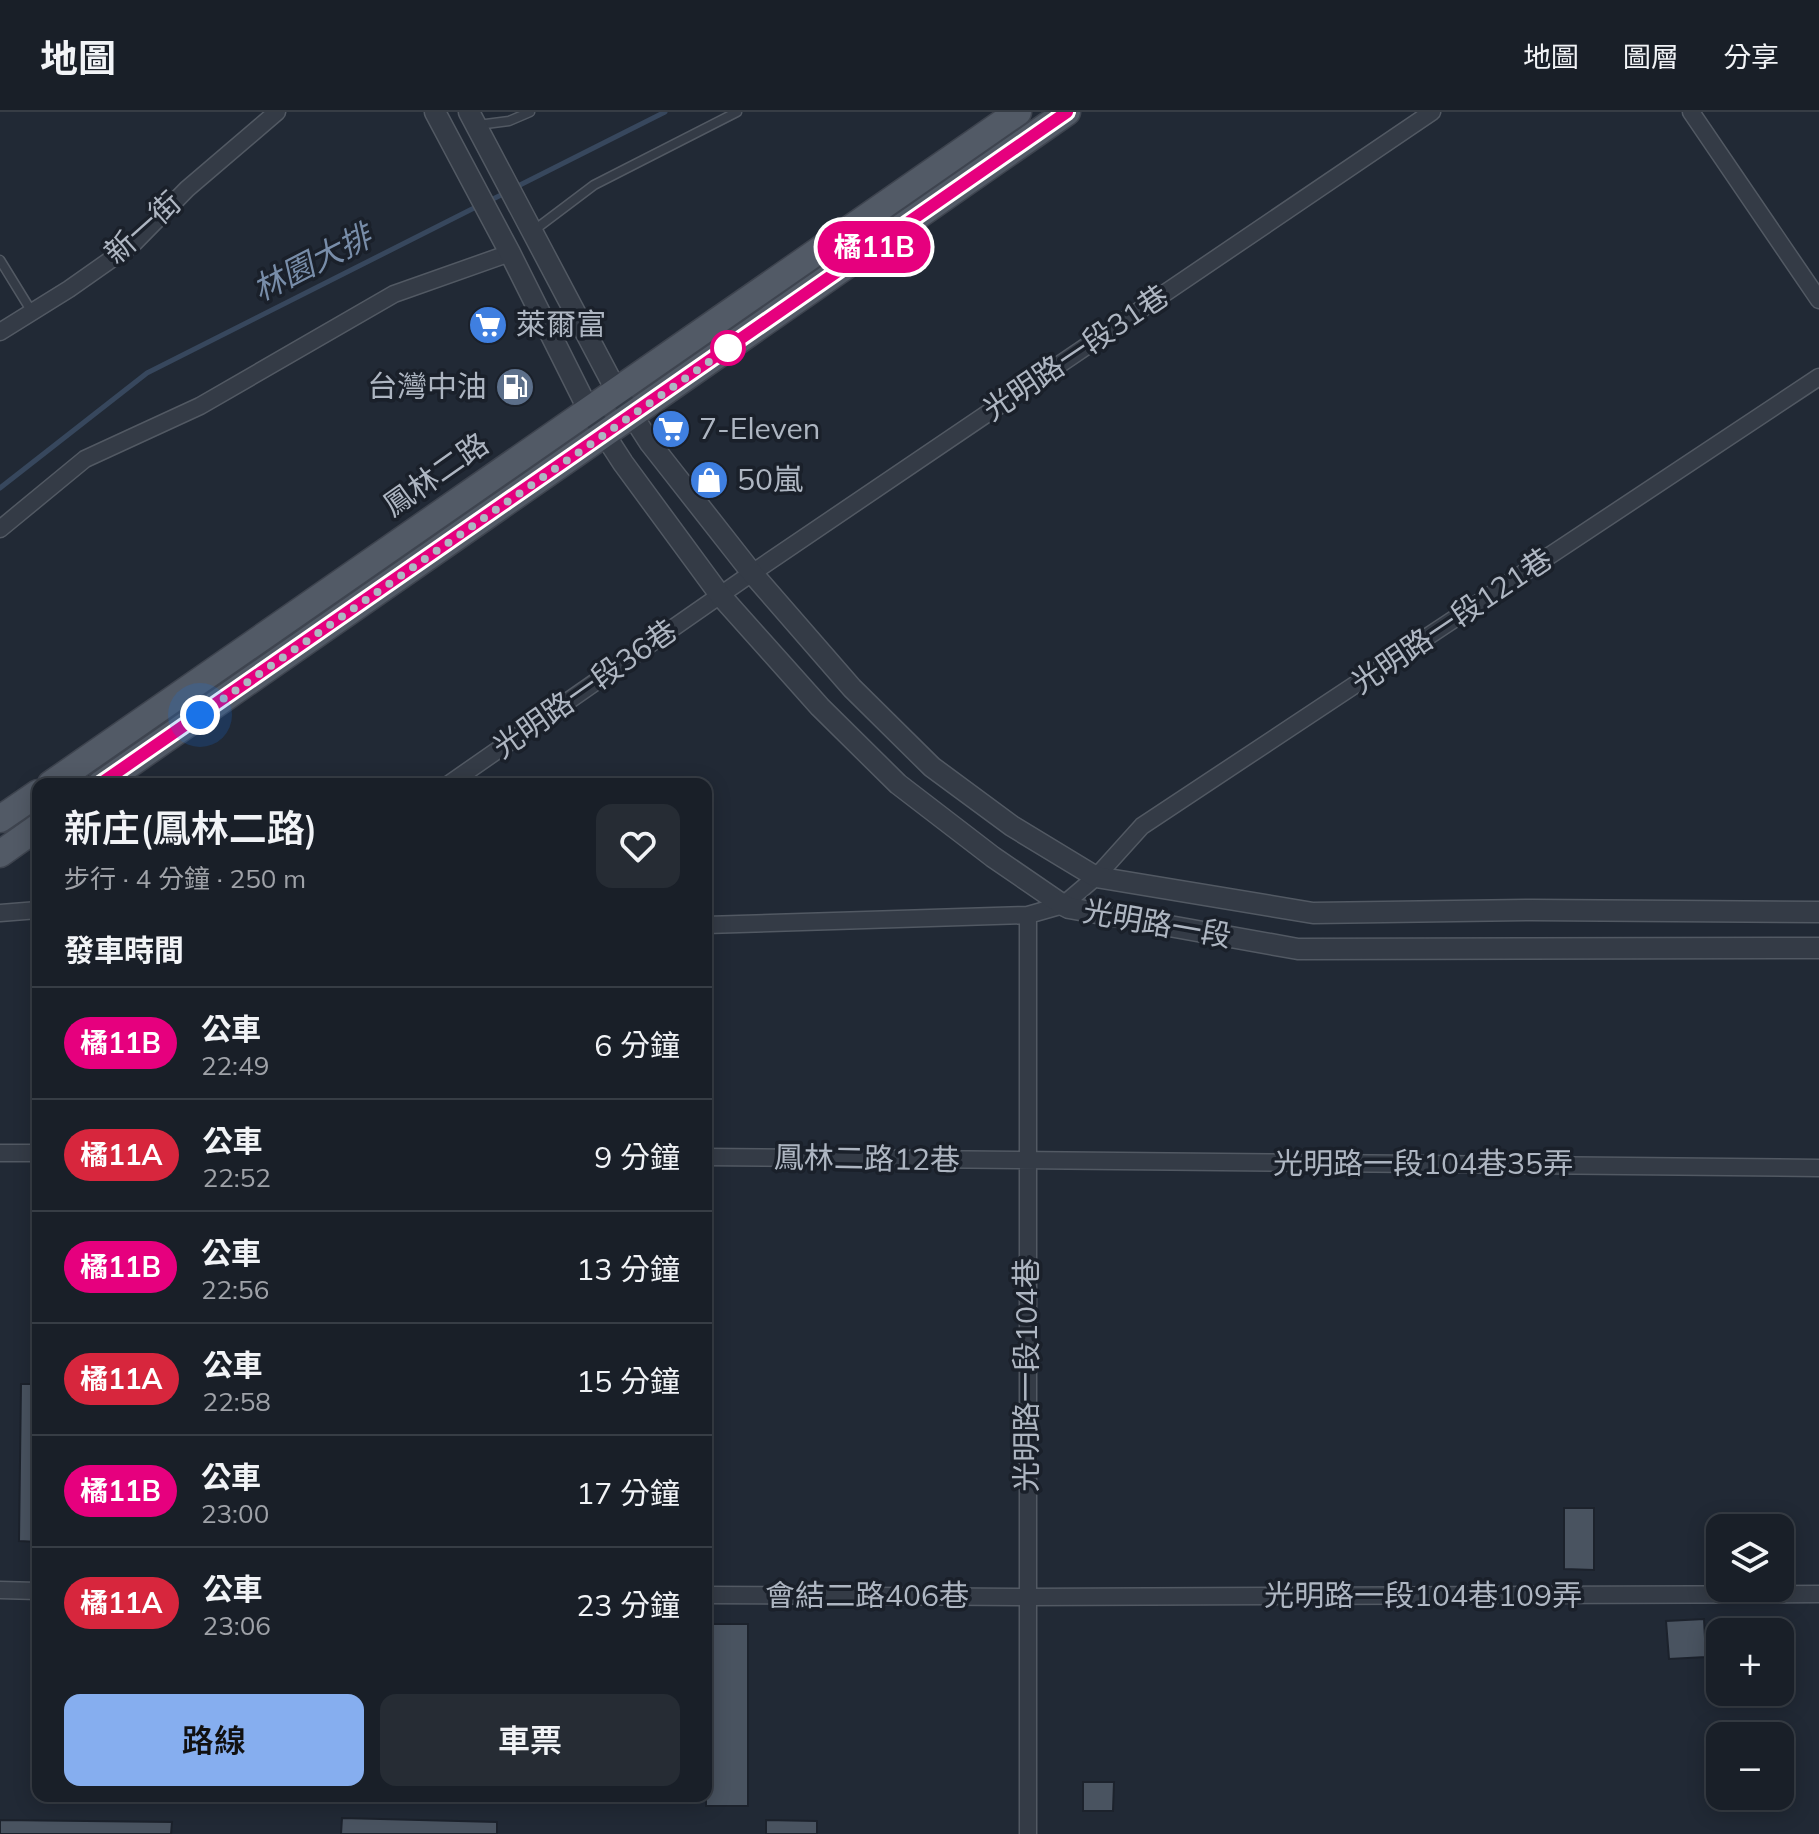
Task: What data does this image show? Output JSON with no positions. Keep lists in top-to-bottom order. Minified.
{"streets":{"main road":["鳳林二路"],"street":["新一街","光明路一段31巷","光明路一段121巷","光明路一段36巷","光明路一段","鳳林二路12巷","光明路一段104巷35弄","光明路一段104巷","會結二路406巷","光明路一段104巷109弄"]},"crossings":[["光明路一段31巷","光明路一段36巷"],["光明路一段31巷","光明路一段"],["鳳林二路","光明路一段"],["光明路一段121巷","光明路一段"],["光明路一段36巷","光明路一段"],["鳳林二路12巷","光明路一段104巷35弄"],["鳳林二路12巷","光明路一段104巷"],["光明路一段104巷35弄","光明路一段104巷"],["光明路一段104巷","會結二路406巷"],["光明路一段104巷","光明路一段104巷109弄"],["會結二路406巷","光明路一段104巷109弄"]],"water":["林園大排"],"places":{"supermarket":["萊爾富","7-Eleven"],"fuel station":["台灣中油"],"shop":["50嵐"]},"lines":["bus line 橘11B"],"page":{"header":"地圖","nav":["地圖","圖層","分享"],"on_map":"橘11B","heading":[["新庄(鳳林二路)","步行 · 4 分鐘 · 250 m"],"發車時間"],"list":[{"mark":"橘11B","name":"公車","note":"22:49","value":"6 分鐘"},{"mark":"橘11A","name":"公車","note":"22:52","value":"9 分鐘"},{"mark":"橘11B","name":"公車","note":"22:56","value":"13 分鐘"},{"mark":"橘11A","name":"公車","note":"22:58","value":"15 分鐘"},{"mark":"橘11B","name":"公車","note":"23:00","value":"17 分鐘"},{"mark":"橘11A","name":"公車","note":"23:06","value":"23 分鐘"}],"map_buttons":["+","−"],"buttons":["路線","車票"]}}
